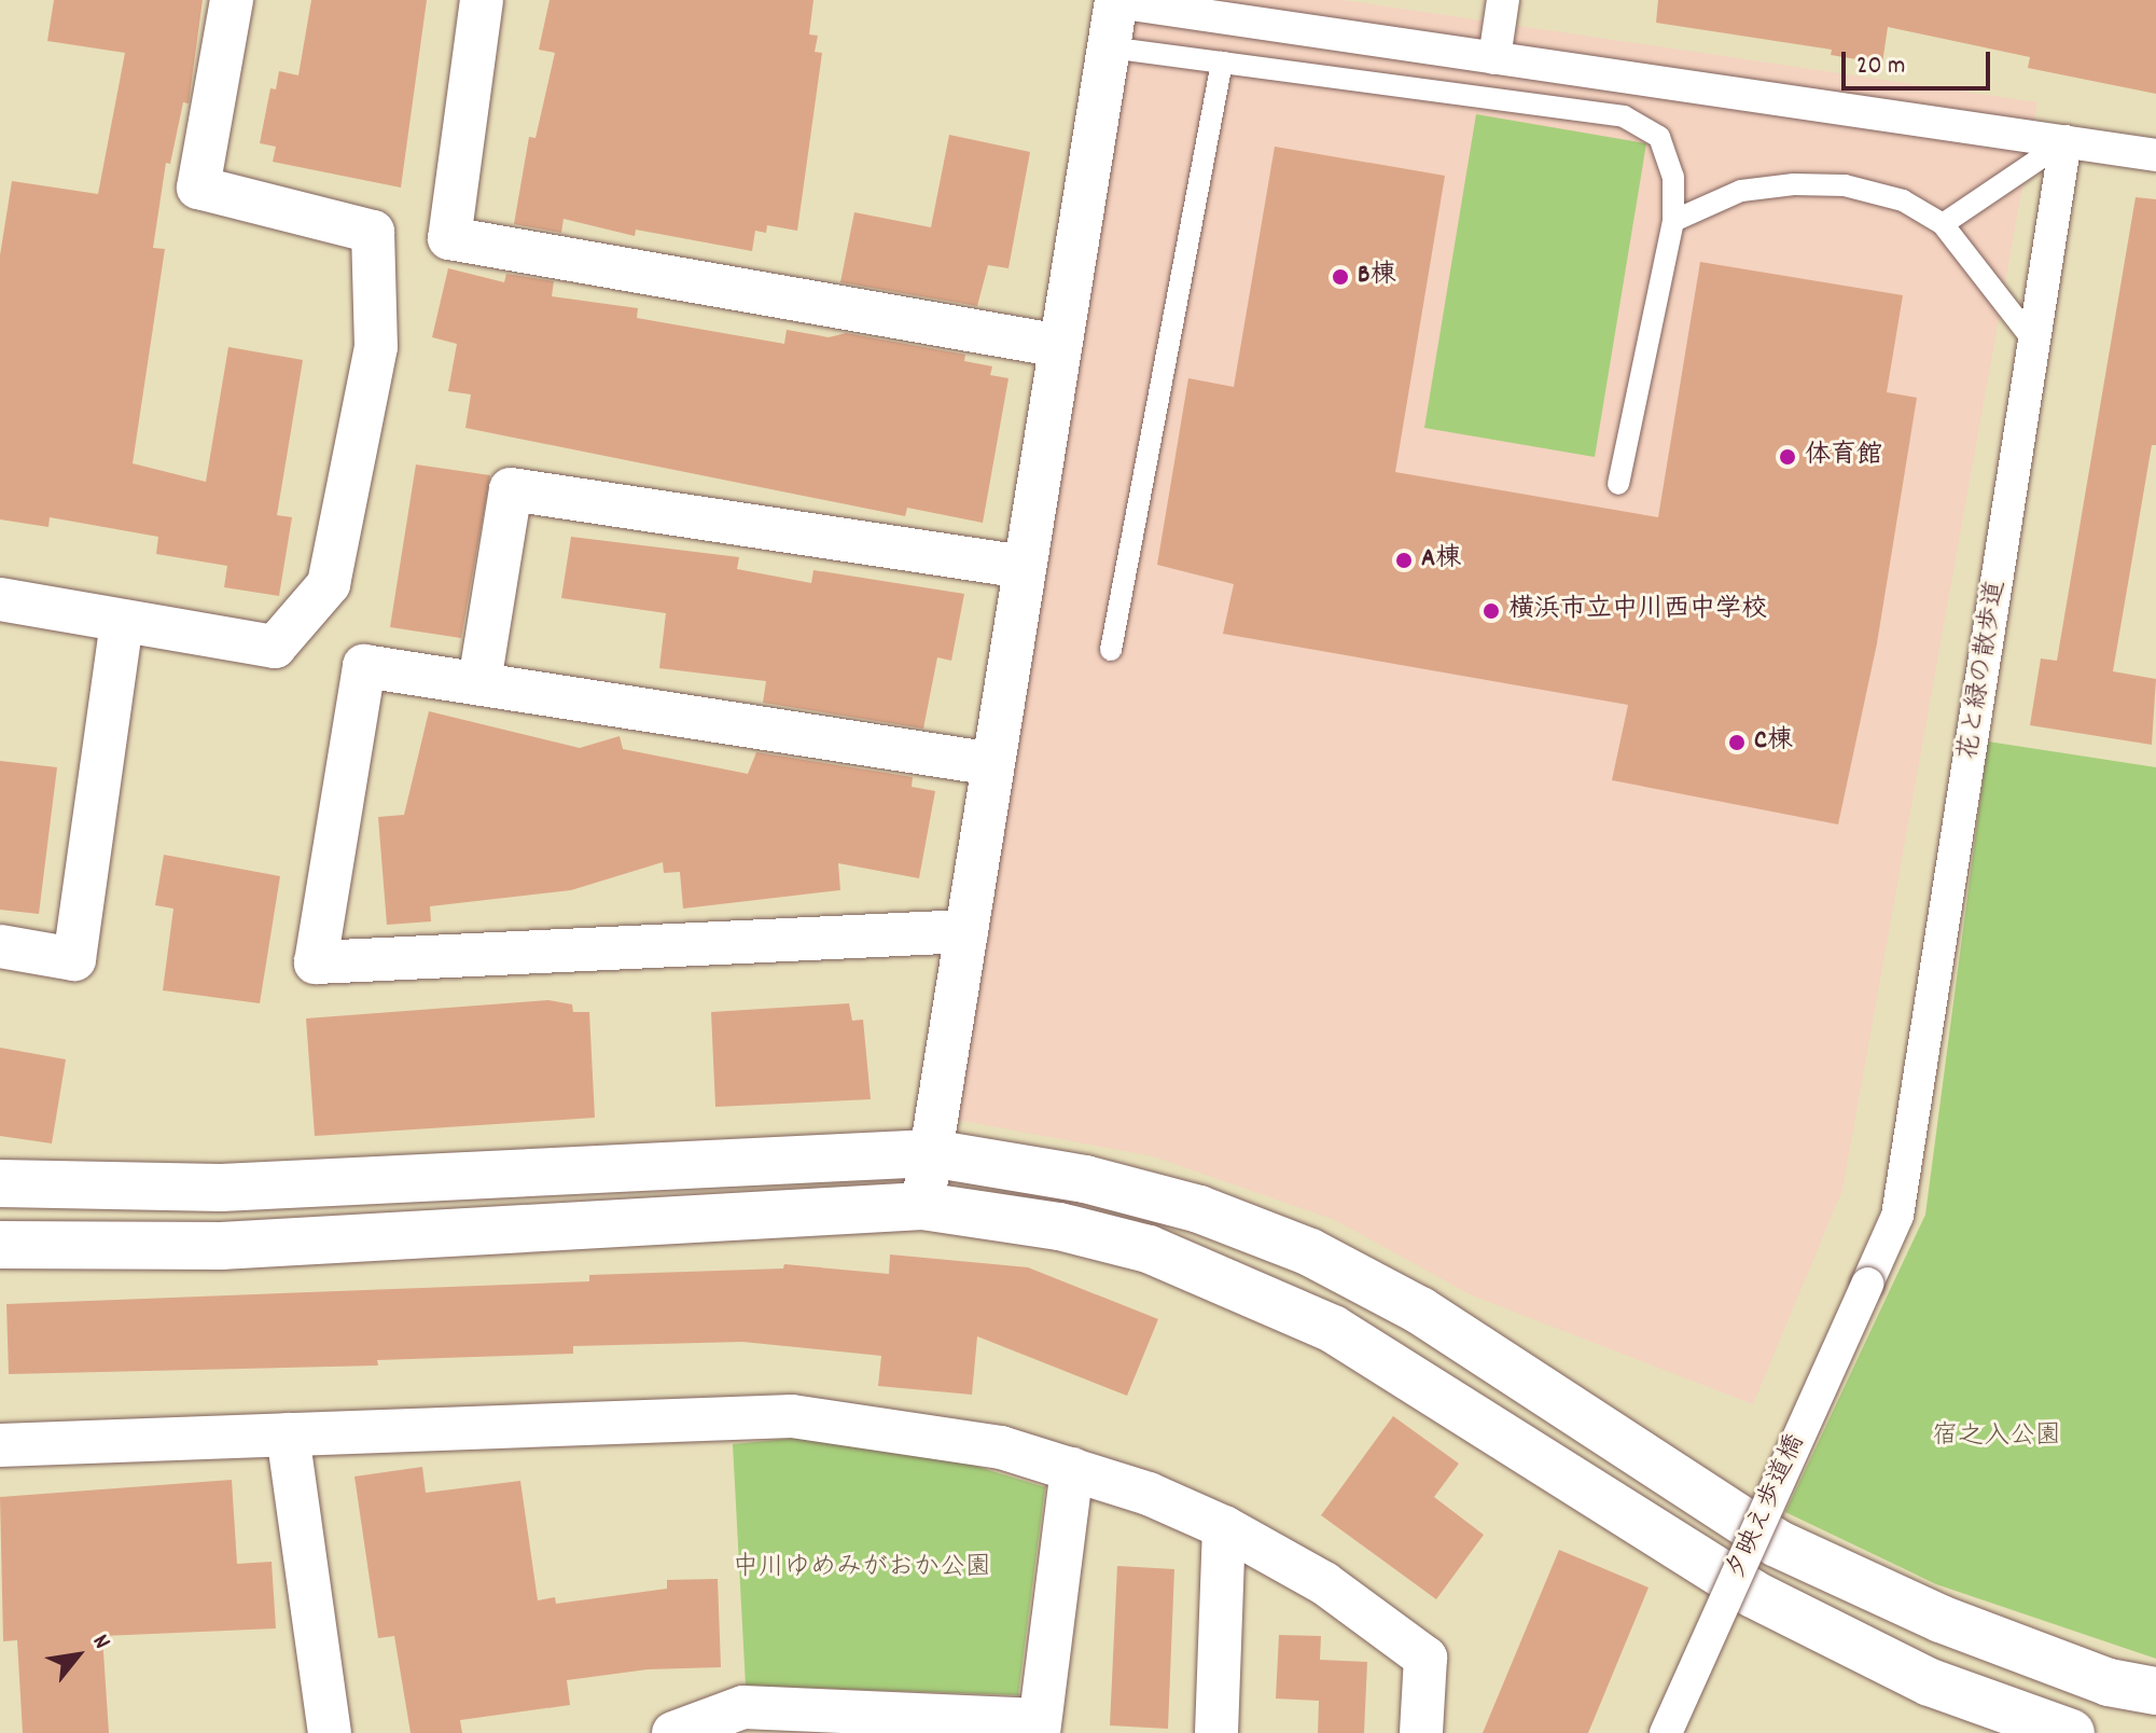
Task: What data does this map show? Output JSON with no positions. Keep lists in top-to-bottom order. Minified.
{"streets":{"street":["花と緑の散歩道","夕映え歩道橋"]},"crossings":[["花と緑の散歩道","夕映え歩道橋"]],"parks":["宿之入公園","中川ゆめみがおか公園"],"places":["B棟","体育館","A棟","横浜市立中川西中学校","C棟"],"scale_bar":"20 m","north":"top right"}
